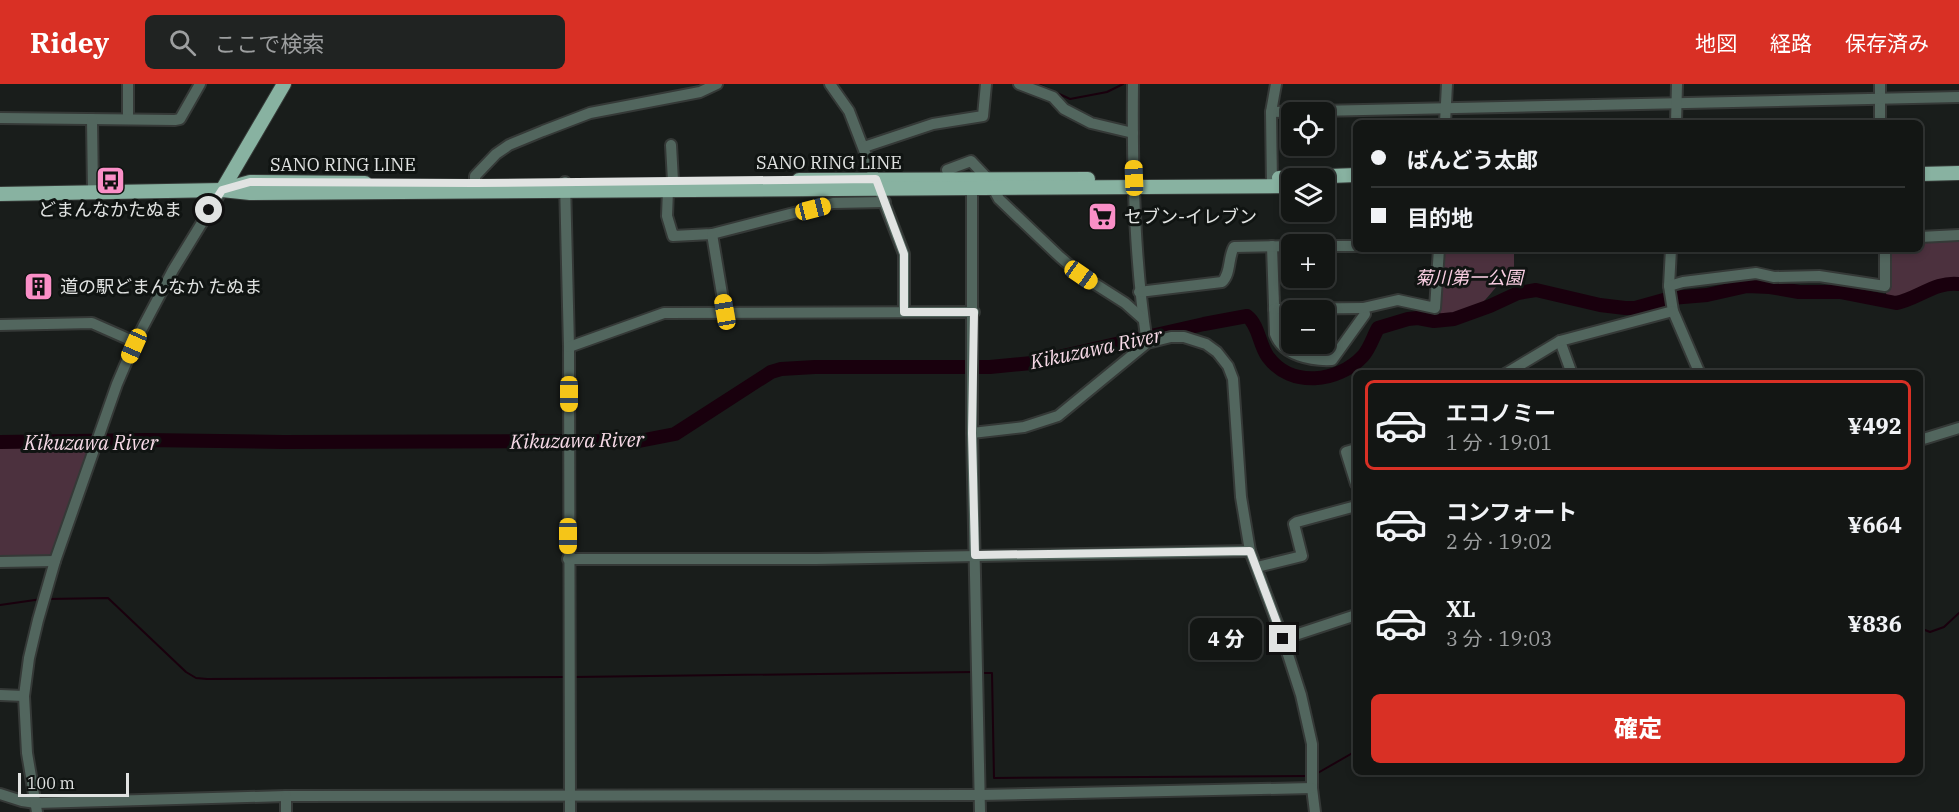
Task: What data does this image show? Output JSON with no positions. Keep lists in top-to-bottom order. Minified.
{"streets":{"main road":["SANO RING LINE"]},"water":["Kikuzawa River"],"parks":["菊川第一公園"],"places":{"bus stop":["どまんなかたぬま"],"supermarket":["セブン-イレブン"],"building":["道の駅どまんなか たぬま"]},"scale_bar":"100 m","page":{"header":"Ridey","search":"ここで検索","nav":["地図","経路","保存済み"],"map_buttons":["+","−"],"banner":["ばんどう太郎","目的地"],"list":[{"name":"エコノミー","note":"1 分 · 19:01","value":"¥492"},{"name":"コンフォート","note":"2 分 · 19:02","value":"¥664"},{"name":"XL","note":"3 分 · 19:03","value":"¥836"}],"bubble":"4 分","buttons":"確定","scale":"100 m"}}
